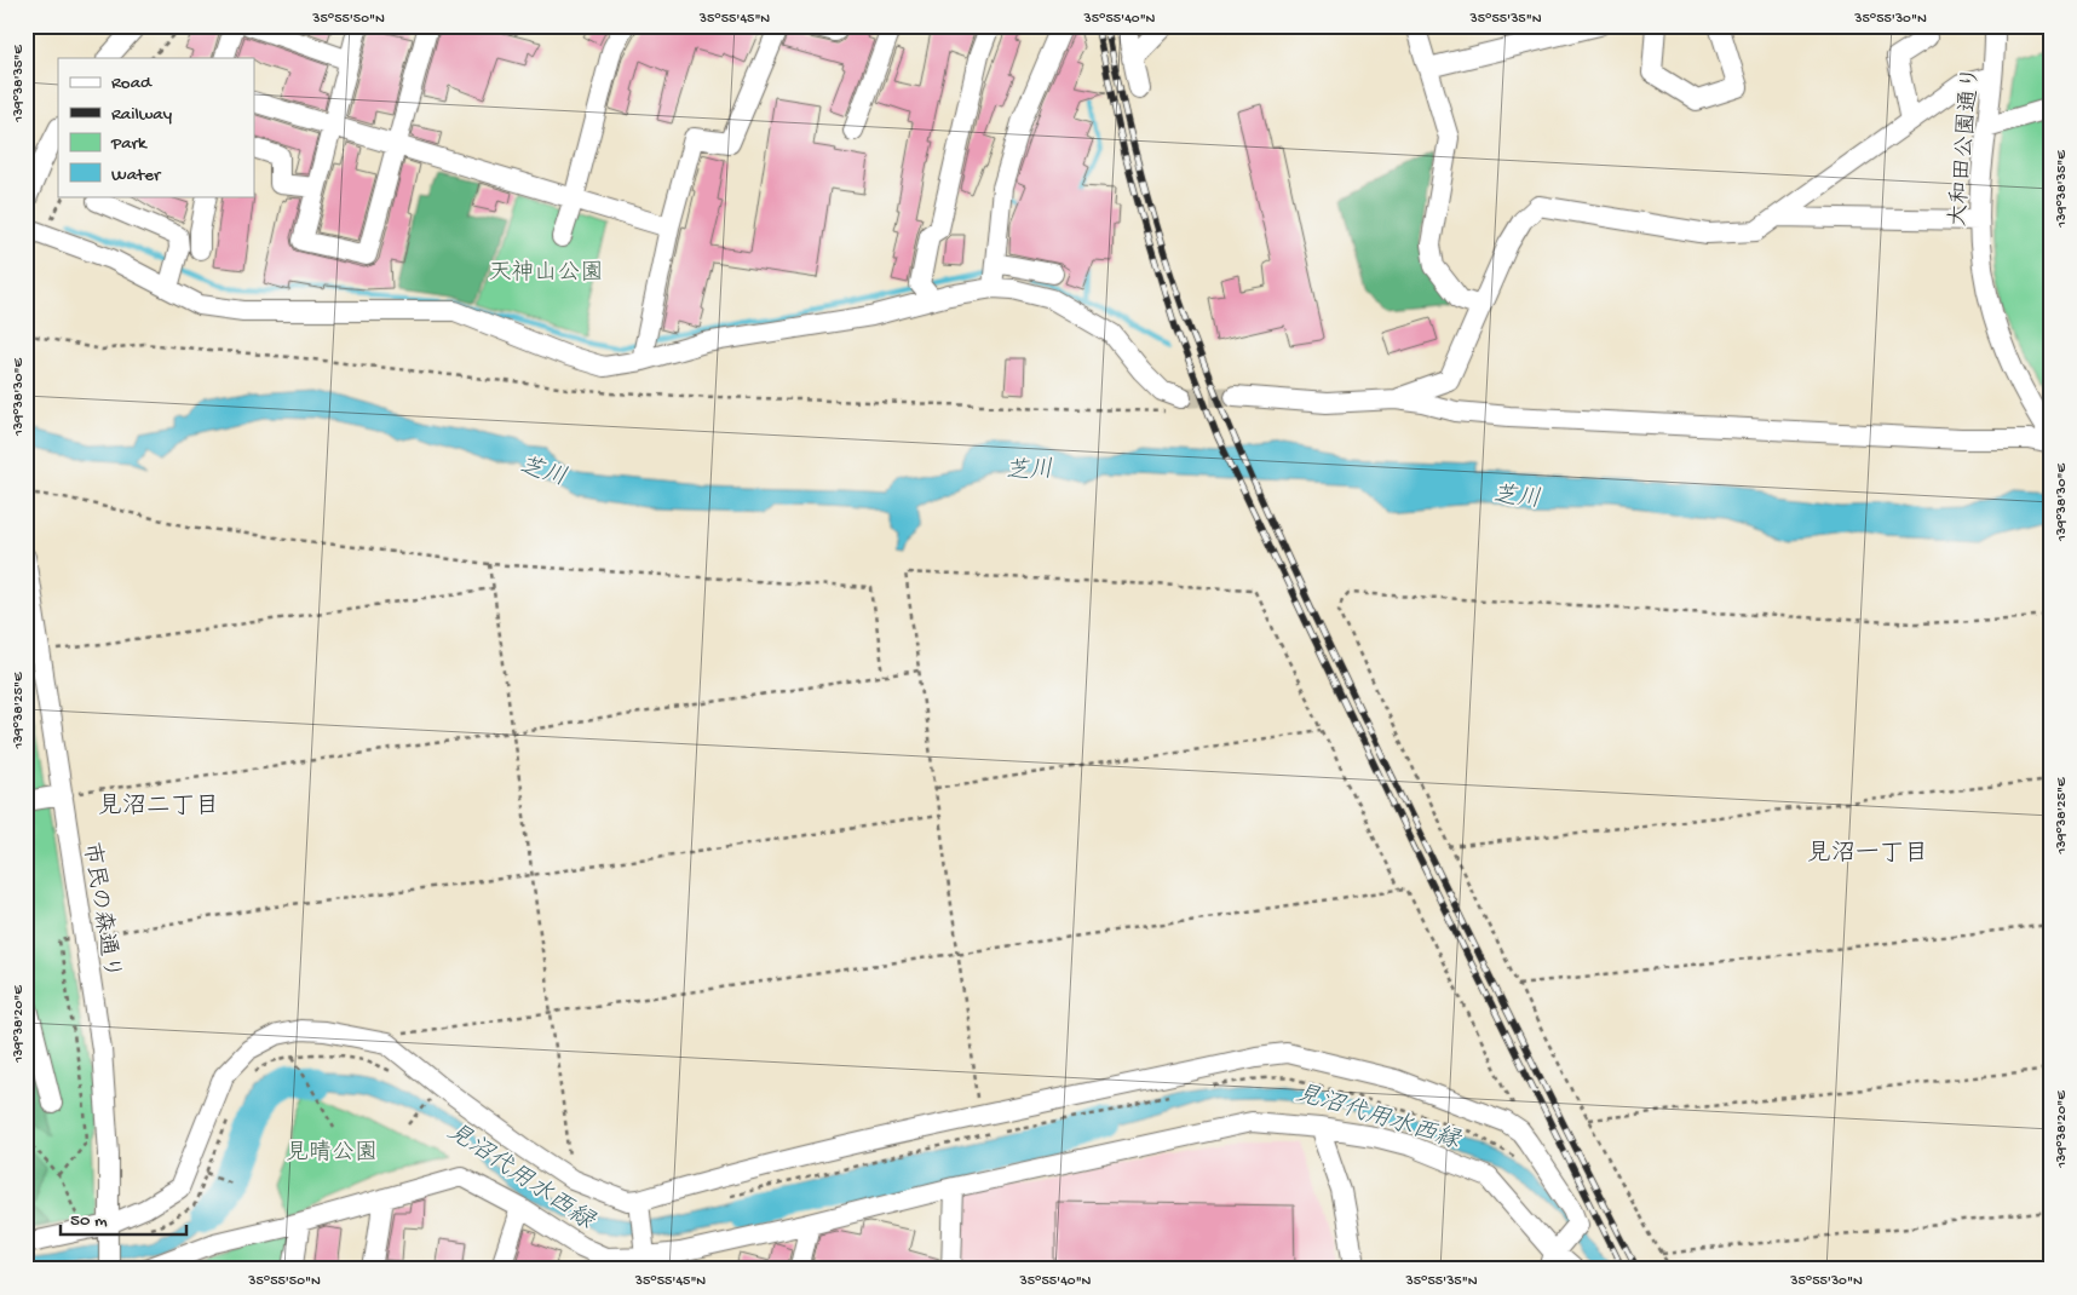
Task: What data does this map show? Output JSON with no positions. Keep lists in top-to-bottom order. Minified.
{"streets":{"street":["大和田公園通り","市民の森通り"]},"districts":["見沼二丁目","見沼一丁目"],"water":["芝川","見沼代用水西縁","見沼代用水西緑"],"parks":["天神山公園","見晴公園"],"legend":["Road","Railway","Park","Water"],"scale_bar":"50 m","coordinates":["35°55'50\"N","35°55'45\"N","35°55'40\"N","35°55'35\"N","35°55'30\"N","139°38'35\"E","139°38'30\"E","139°38'25\"E","139°38'20\"E"]}
